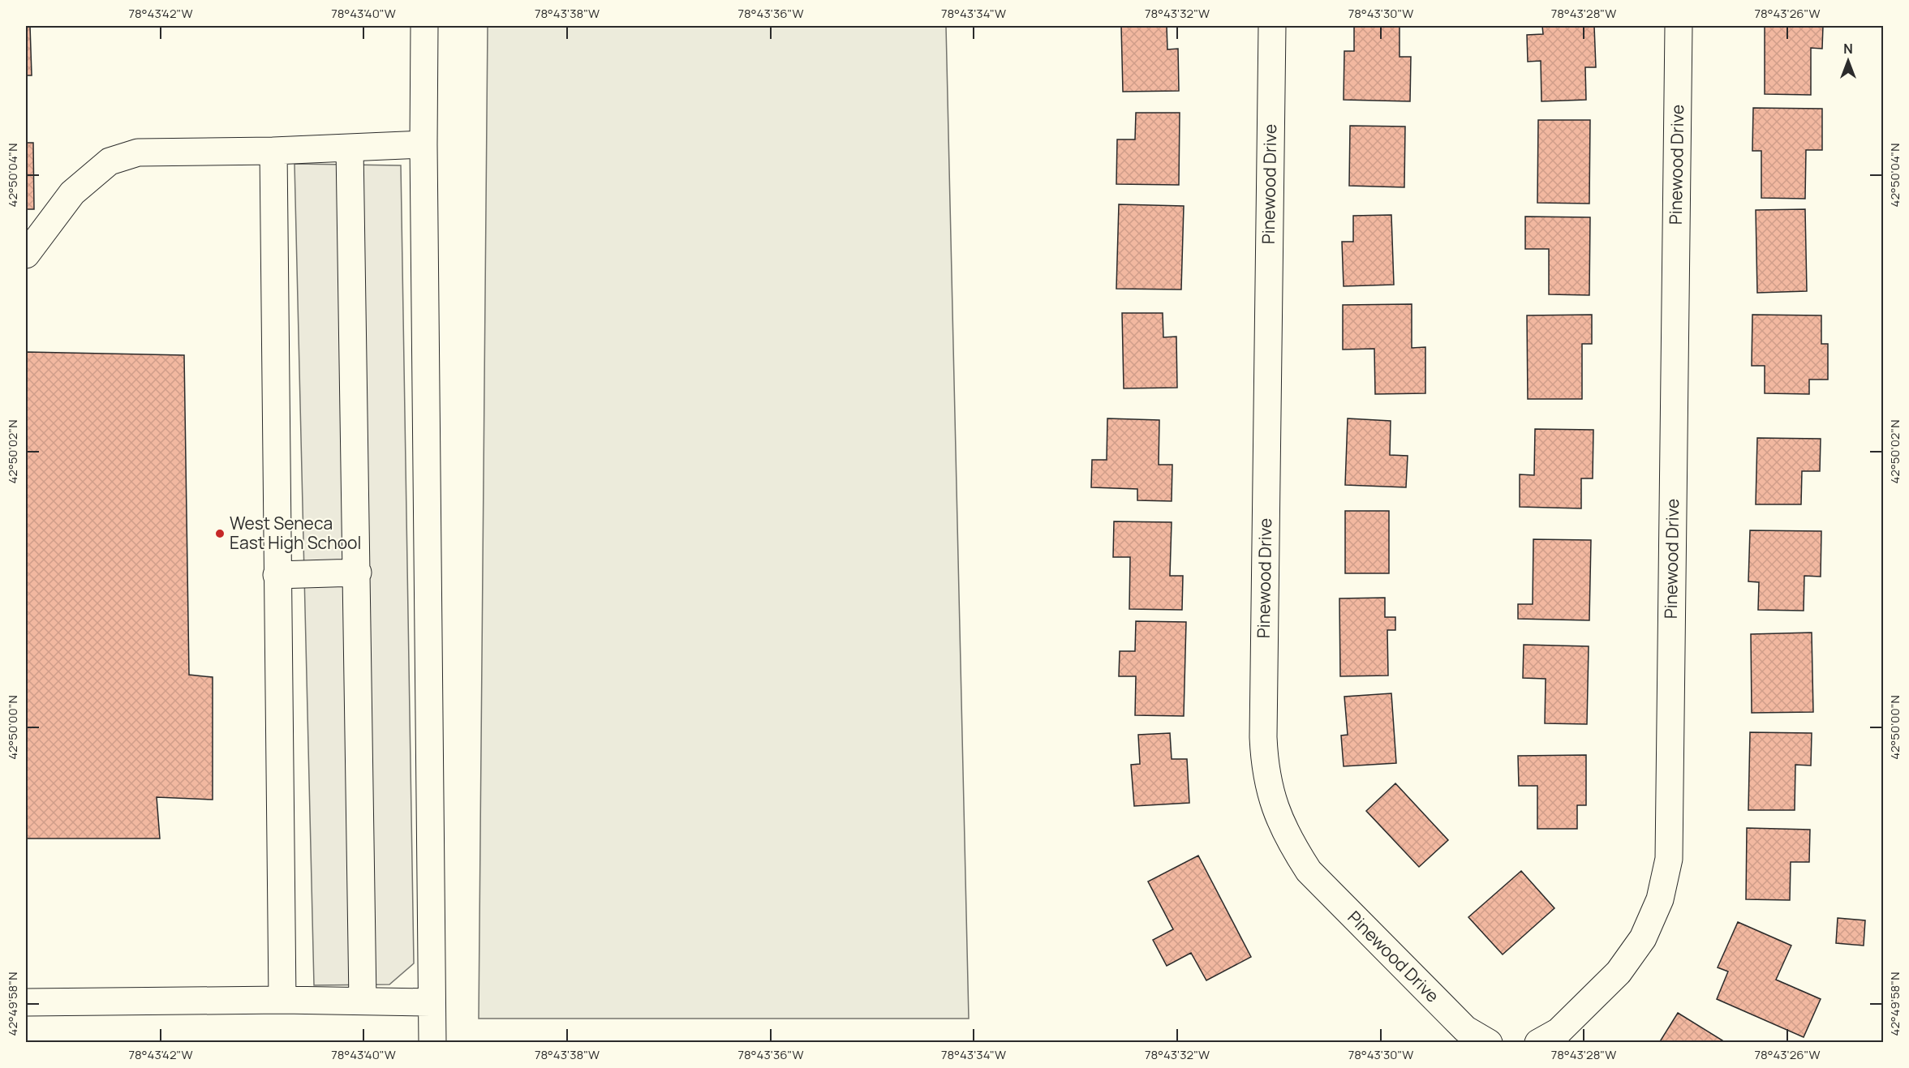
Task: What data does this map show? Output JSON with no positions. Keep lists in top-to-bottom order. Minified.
{"streets":{"street":["Pinewood Drive"]},"places":["West Seneca East High School"],"north":"top","coordinates":["78°43'42\"W","78°43'40\"W","78°43'38\"W","78°43'36\"W","78°43'34\"W","78°43'32\"W","78°43'30\"W","78°43'28\"W","78°43'26\"W","42°50'04\"N","42°50'02\"N","42°50'00\"N","42°49'58\"N"]}
